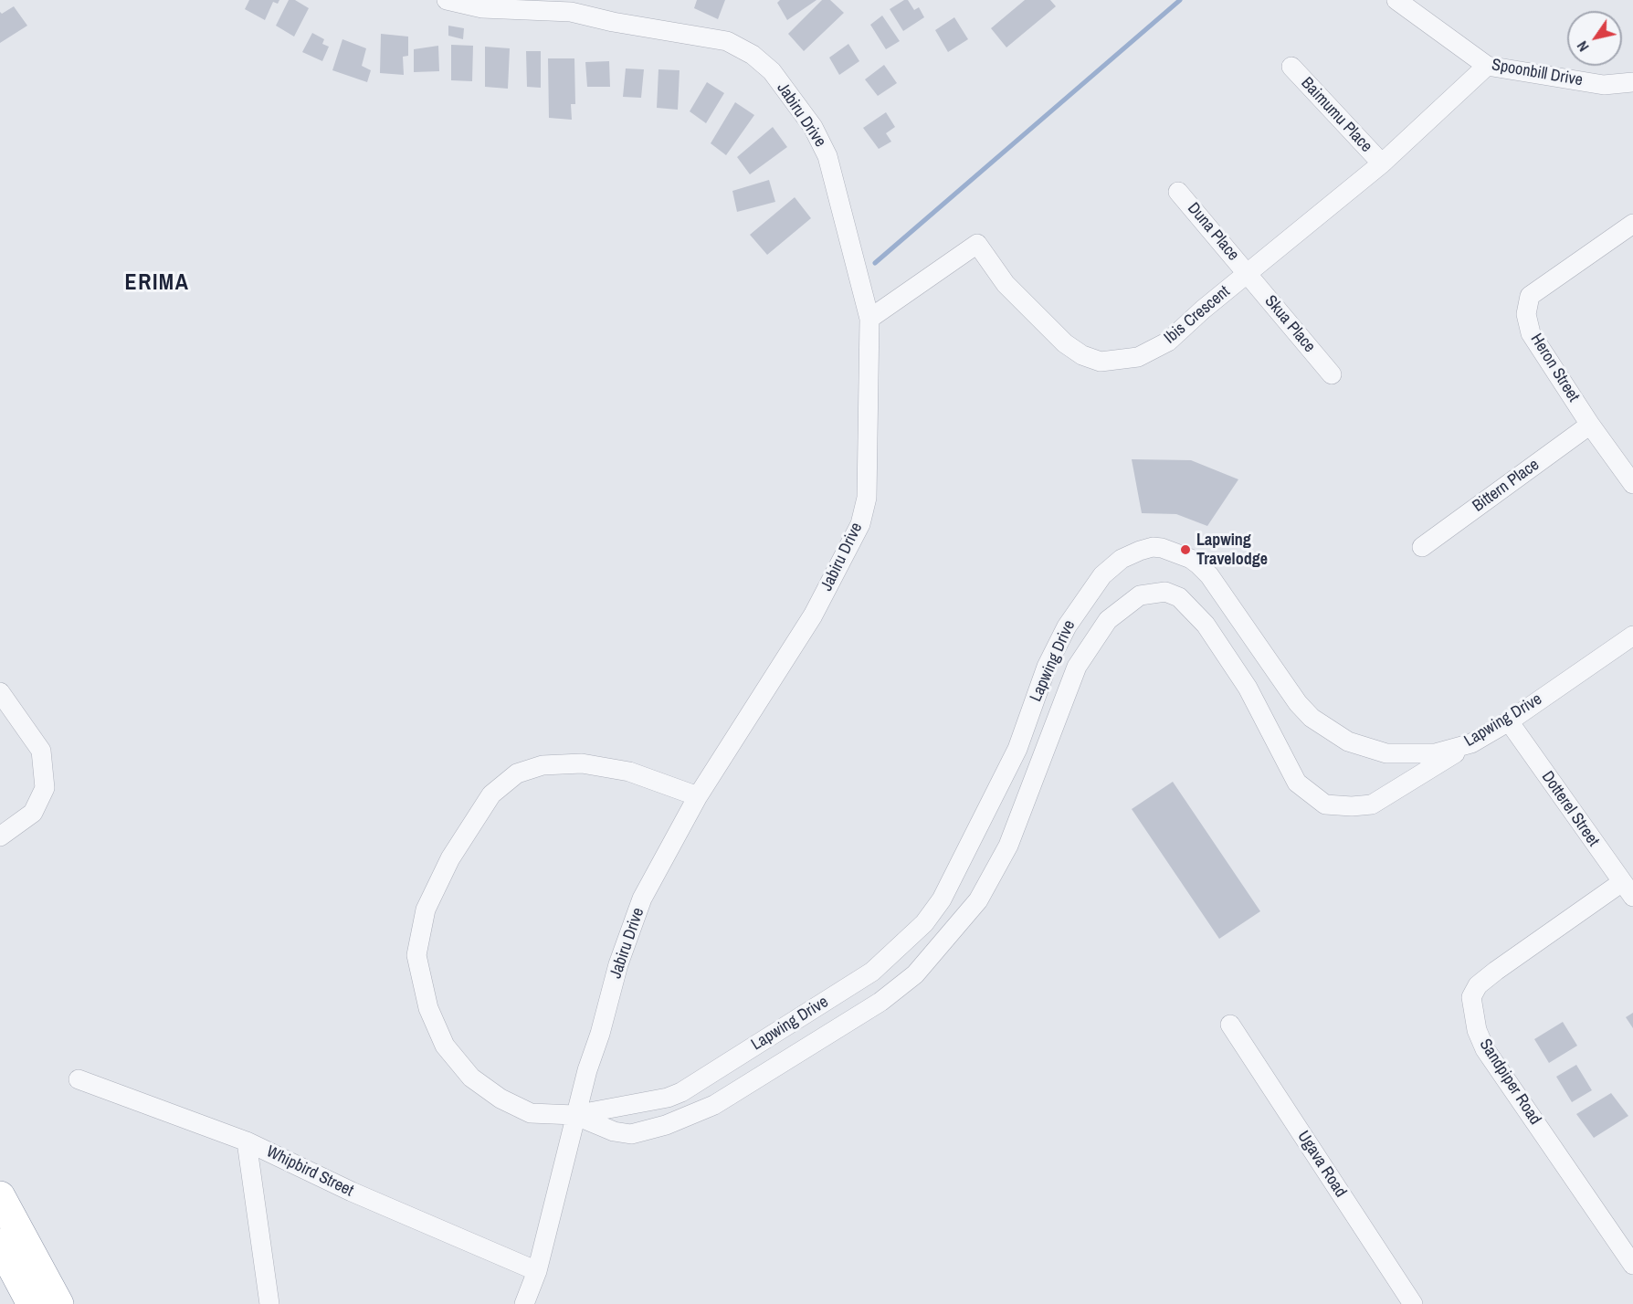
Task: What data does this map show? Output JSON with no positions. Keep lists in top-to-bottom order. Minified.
{"streets":{"street":["Spoonbill Drive","Jabiru Drive","Baimumu Place","Duna Place","Ibis Crescent","Skua Place","Heron Street","Bittern Place","Lapwing Drive","Dotterel Street","Sandpiper Road","Ugava Road","Whipbird Street"]},"crossings":[["Spoonbill Drive","Ibis Crescent"],["Jabiru Drive","Ibis Crescent"],["Jabiru Drive","Lapwing Drive"],["Jabiru Drive","Whipbird Street"],["Baimumu Place","Ibis Crescent"],["Duna Place","Ibis Crescent"],["Duna Place","Skua Place"],["Ibis Crescent","Skua Place"],["Heron Street","Bittern Place"],["Lapwing Drive","Dotterel Street"],["Dotterel Street","Sandpiper Road"]],"districts":["ERIMA"],"places":["Lapwing Travelodge"],"north":"bottom left"}
